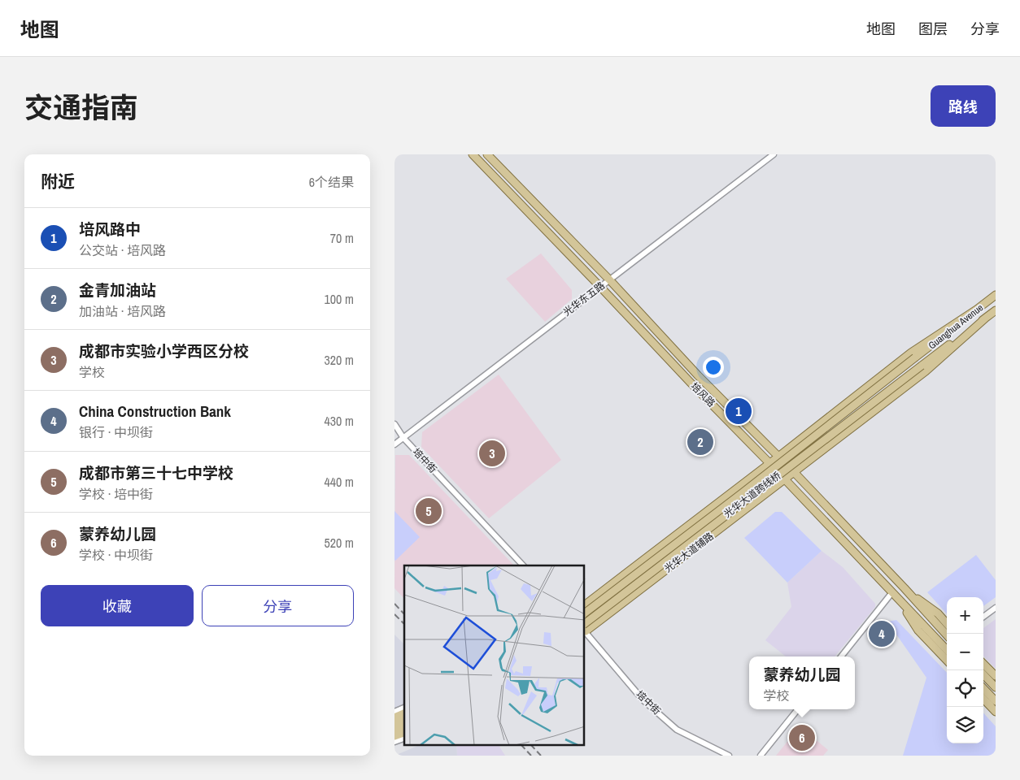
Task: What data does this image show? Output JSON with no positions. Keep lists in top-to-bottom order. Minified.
{"streets":{"main road":["Guanghua Avenue","培风路","光华大道跨线桥","光华大道辅路"],"street":["光华东五路","培中街"]},"crossings":[["光华东五路","培风路"],["光华东五路","培中街"],["Guanghua Avenue","光华大道跨线桥"],["Guanghua Avenue","光华大道辅路"],["培风路","光华大道辅路"]],"page":{"header":"地图","nav":["地图","图层","分享"],"title":"交通指南","buttons":["路线",["收藏","分享"]],"heading":["附近","6个结果"],"list":[{"mark":"1","name":"培风路中","note":"公交站 · 培风路","value":"70 m"},{"mark":"2","name":"金青加油站","note":"加油站 · 培风路","value":"100 m"},{"mark":"3","name":"成都市实验小学西区分校","note":"学校","value":"320 m"},{"mark":"4","name":"China Construction Bank","note":"银行 · 中坝街","value":"430 m"},{"mark":"5","name":"成都市第三十七中学校","note":"学校 · 培中街","value":"440 m"},{"mark":"6","name":"蒙养幼儿园","note":"学校 · 中坝街","value":"520 m"}],"pins":["1","2","3","5","4","6"],"map_buttons":["+","−"],"popup":["蒙养幼儿园","学校"]}}
